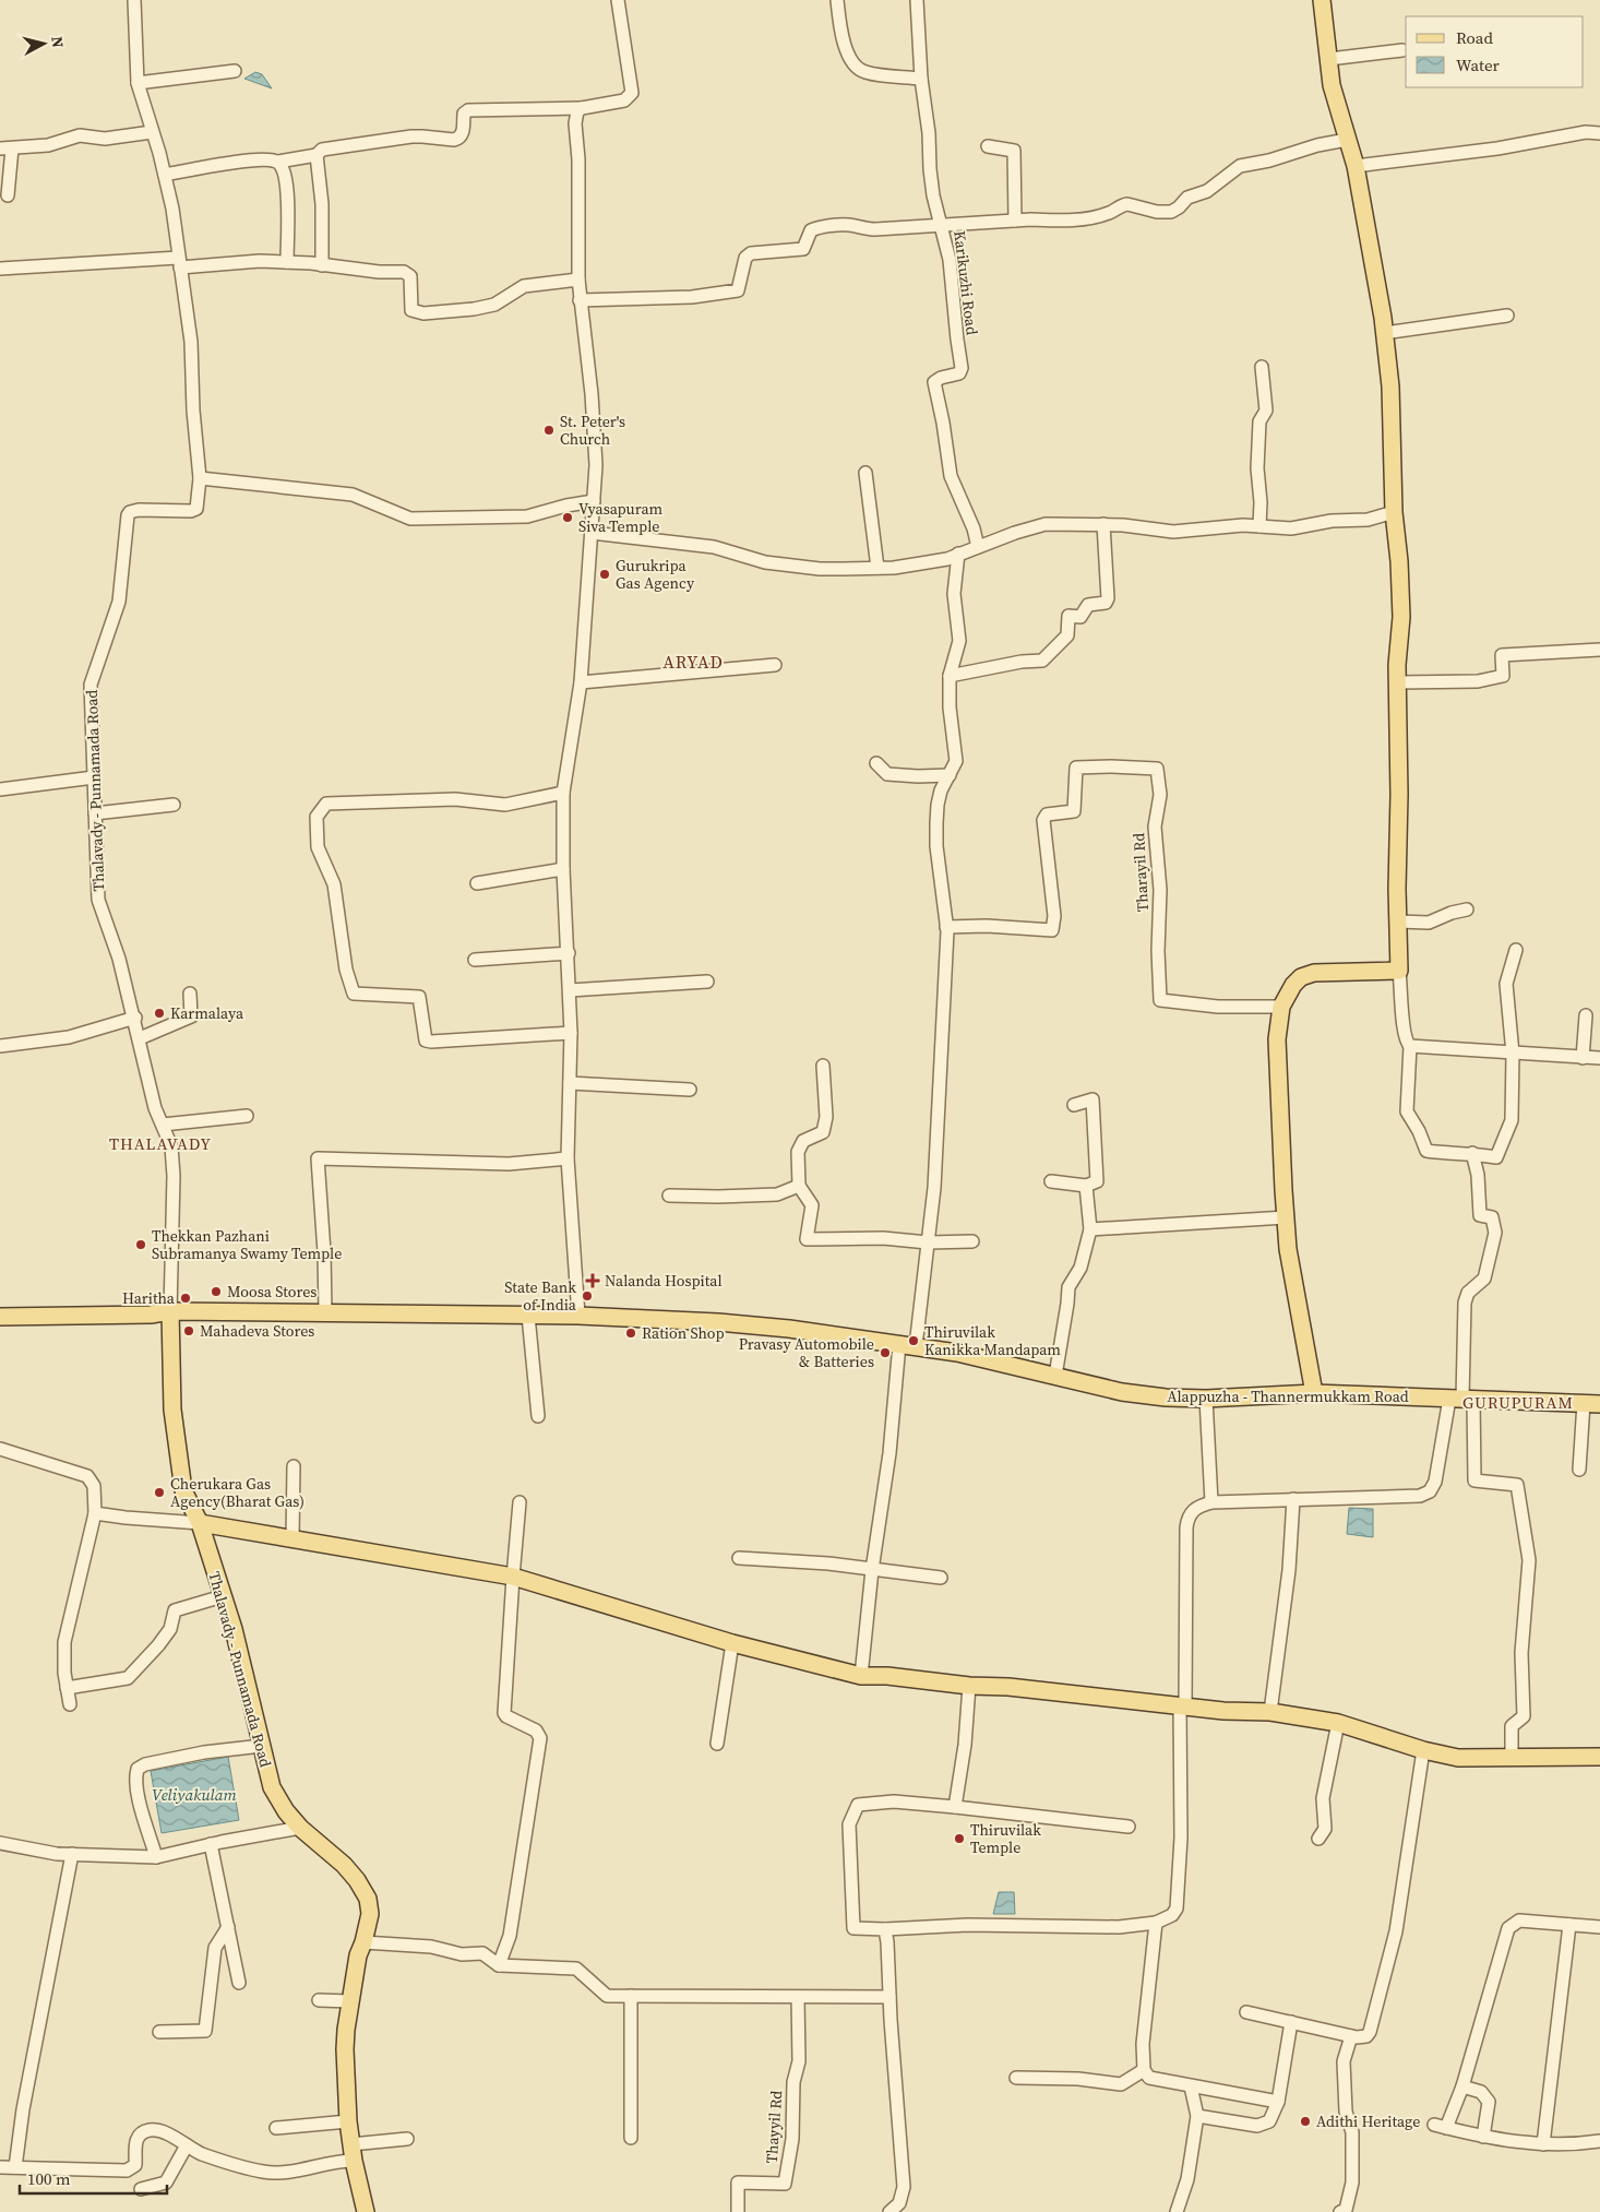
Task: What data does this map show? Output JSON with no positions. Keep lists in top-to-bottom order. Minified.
{"streets":{"main road":["Thalavady - Punnamada Road","Alappuzha - Thannermukkam Road"],"street":["Karikuzhi Road","Tharayil Rd","Thayyil Rd"]},"crossings":[["Thalavady - Punnamada Road","Alappuzha - Thannermukkam Road"]],"districts":["ARYAD","THALAVADY","GURUPURAM"],"water":["Veliyakulam"],"places":{"other":["St. Peter's Church","Vyasapuram Siva Temple","Gurukripa Gas Agency","Karmalaya","Thekkan Pazhani Subramanya Swamy Temple","Moosa Stores","State Bank of India","Haritha","Mahadeva Stores","Ration Shop","Thiruvilak Kanikka Mandapam","Pravasy Automobile & Batteries","Cherukara Gas Agency(Bharat Gas)","Thiruvilak Temple","Adithi Heritage"],"health":["Nalanda Hospital"]},"legend":["Road","Water"],"scale_bar":"100 m","north":"right"}
